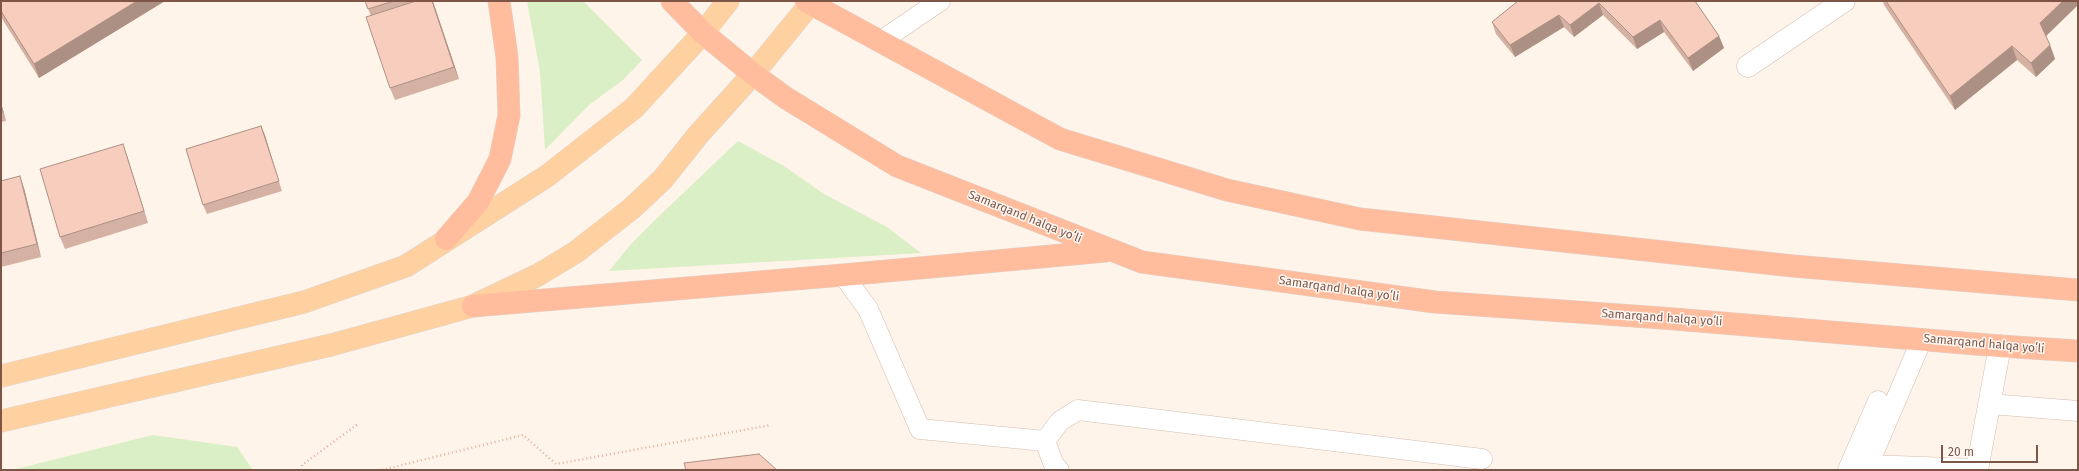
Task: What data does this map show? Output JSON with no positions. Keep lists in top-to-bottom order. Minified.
{"streets":{"highway":["Samarqand halqa yoʻli"]},"scale_bar":"20 m"}
